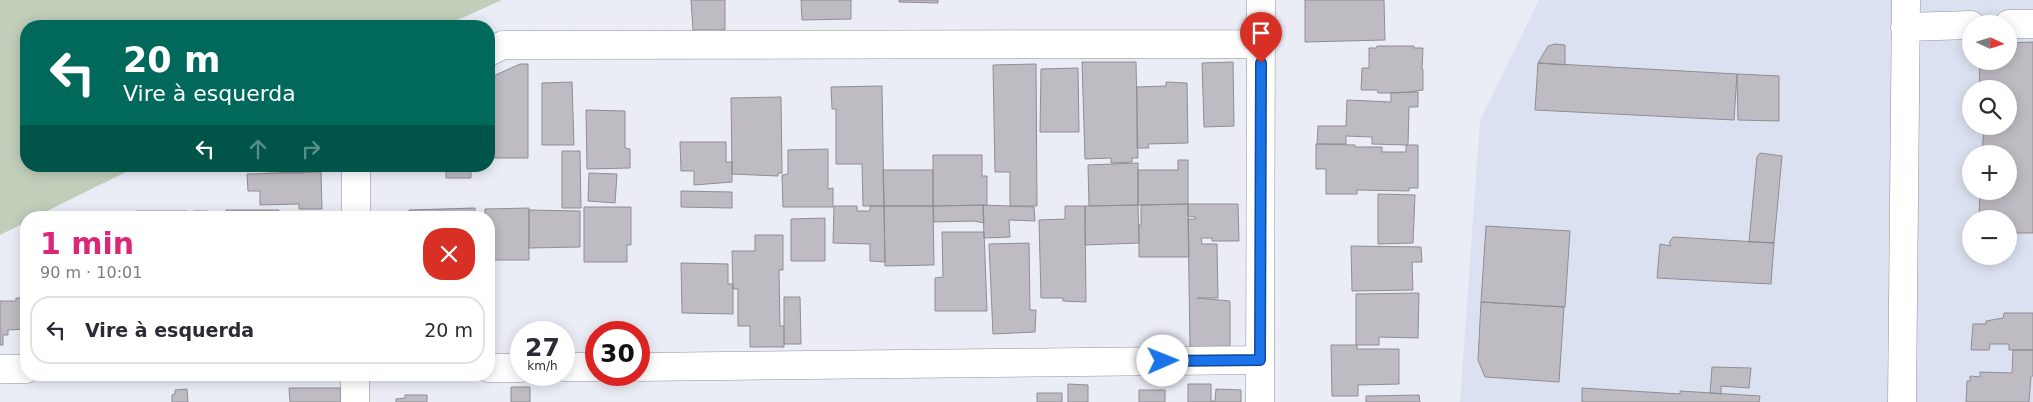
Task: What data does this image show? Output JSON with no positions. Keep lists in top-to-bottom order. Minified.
{"north":"right","page":{"map_buttons":["+","−"],"turn":["20 m","Vire à esquerda"],"heading":["1 min","90 m · 10:01"],"list":[{"name":"Vire à esquerda","value":"20 m"}],"speed":"27 km/h","limit":"30"}}
